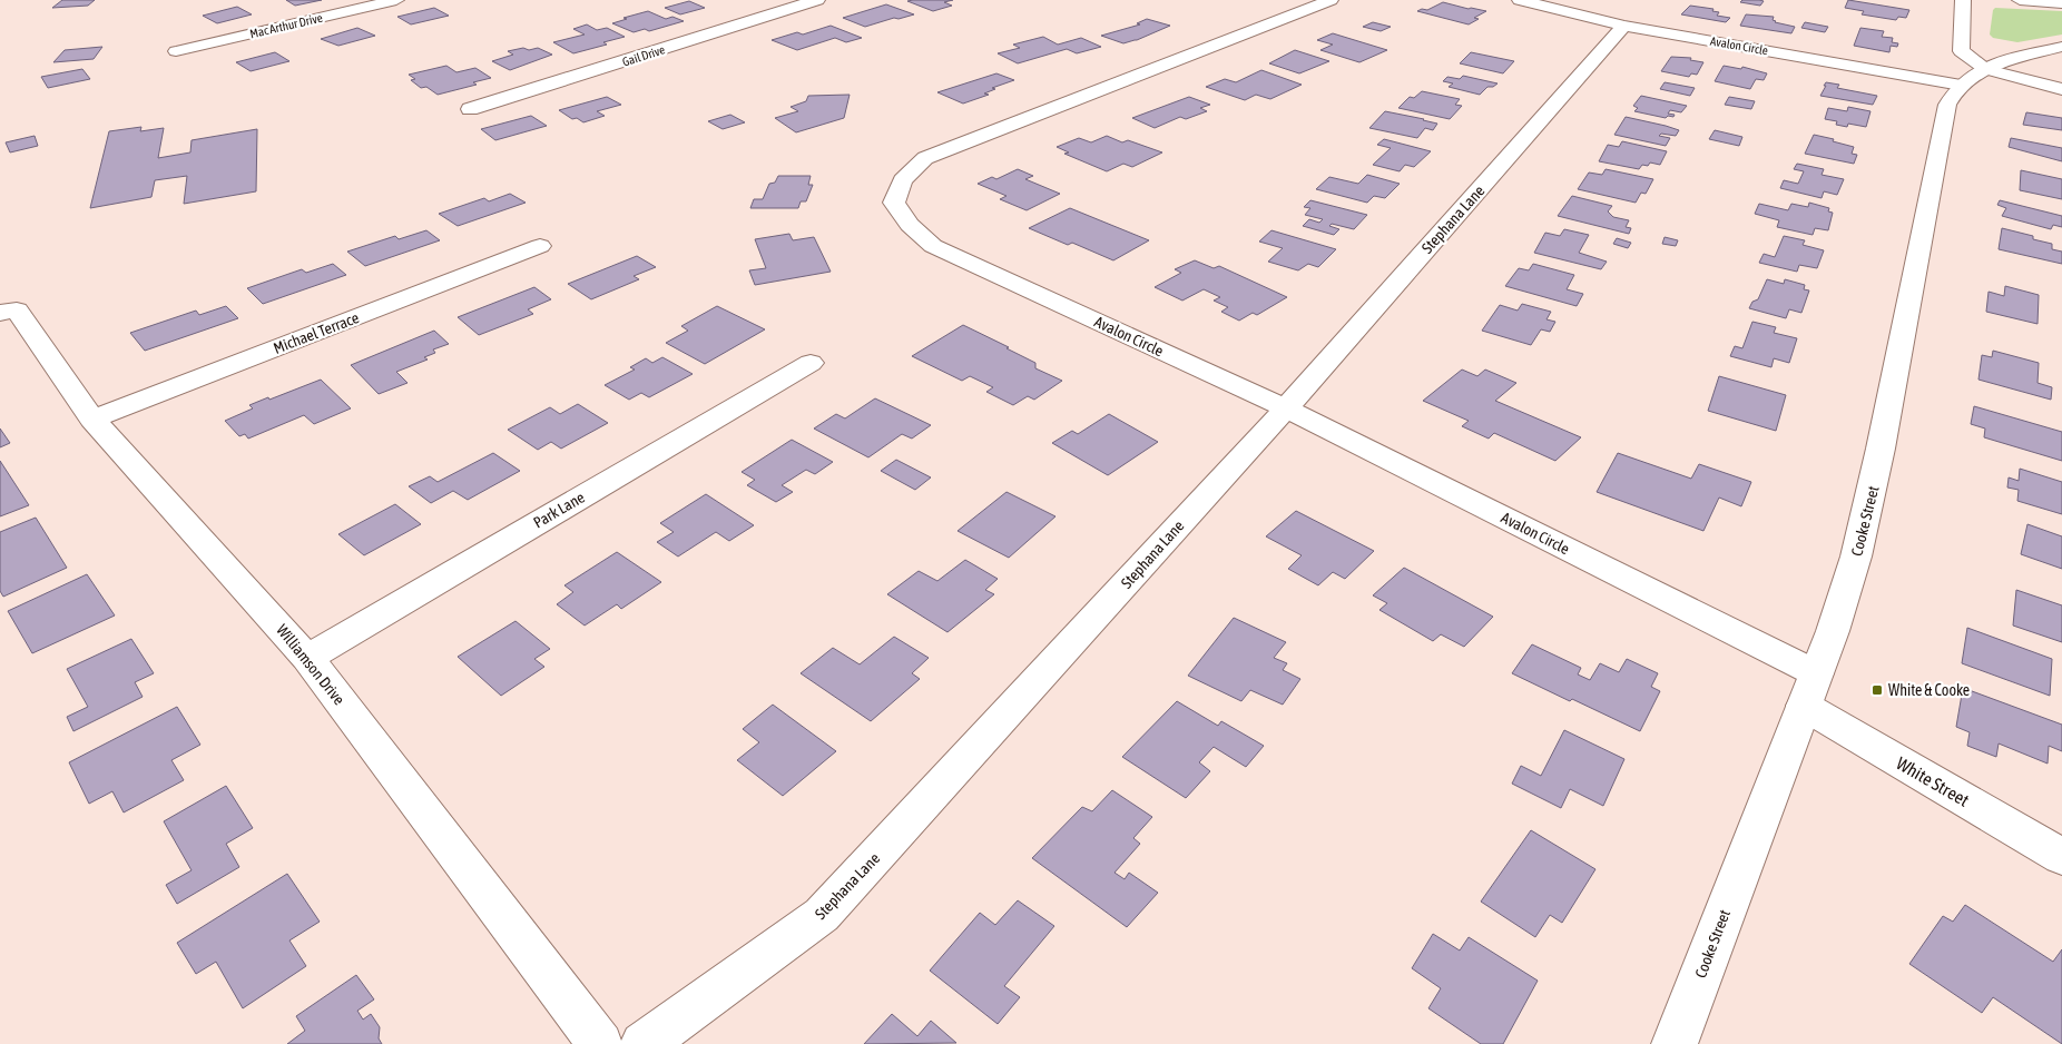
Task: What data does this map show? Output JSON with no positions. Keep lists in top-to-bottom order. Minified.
{"streets":{"street":["Mac Arthur Drive","Avalon Circle","Gail Drive","Stephana Lane","Michael Terrace","Park Lane","Cooke Street","Williamson Drive","White Street"]},"crossings":[["Avalon Circle","Stephana Lane"],["Avalon Circle","Cooke Street"],["Avalon Circle","White Street"],["Michael Terrace","Williamson Drive"],["Park Lane","Williamson Drive"],["Cooke Street","White Street"]],"places":{"transit":["White & Cooke"]}}
